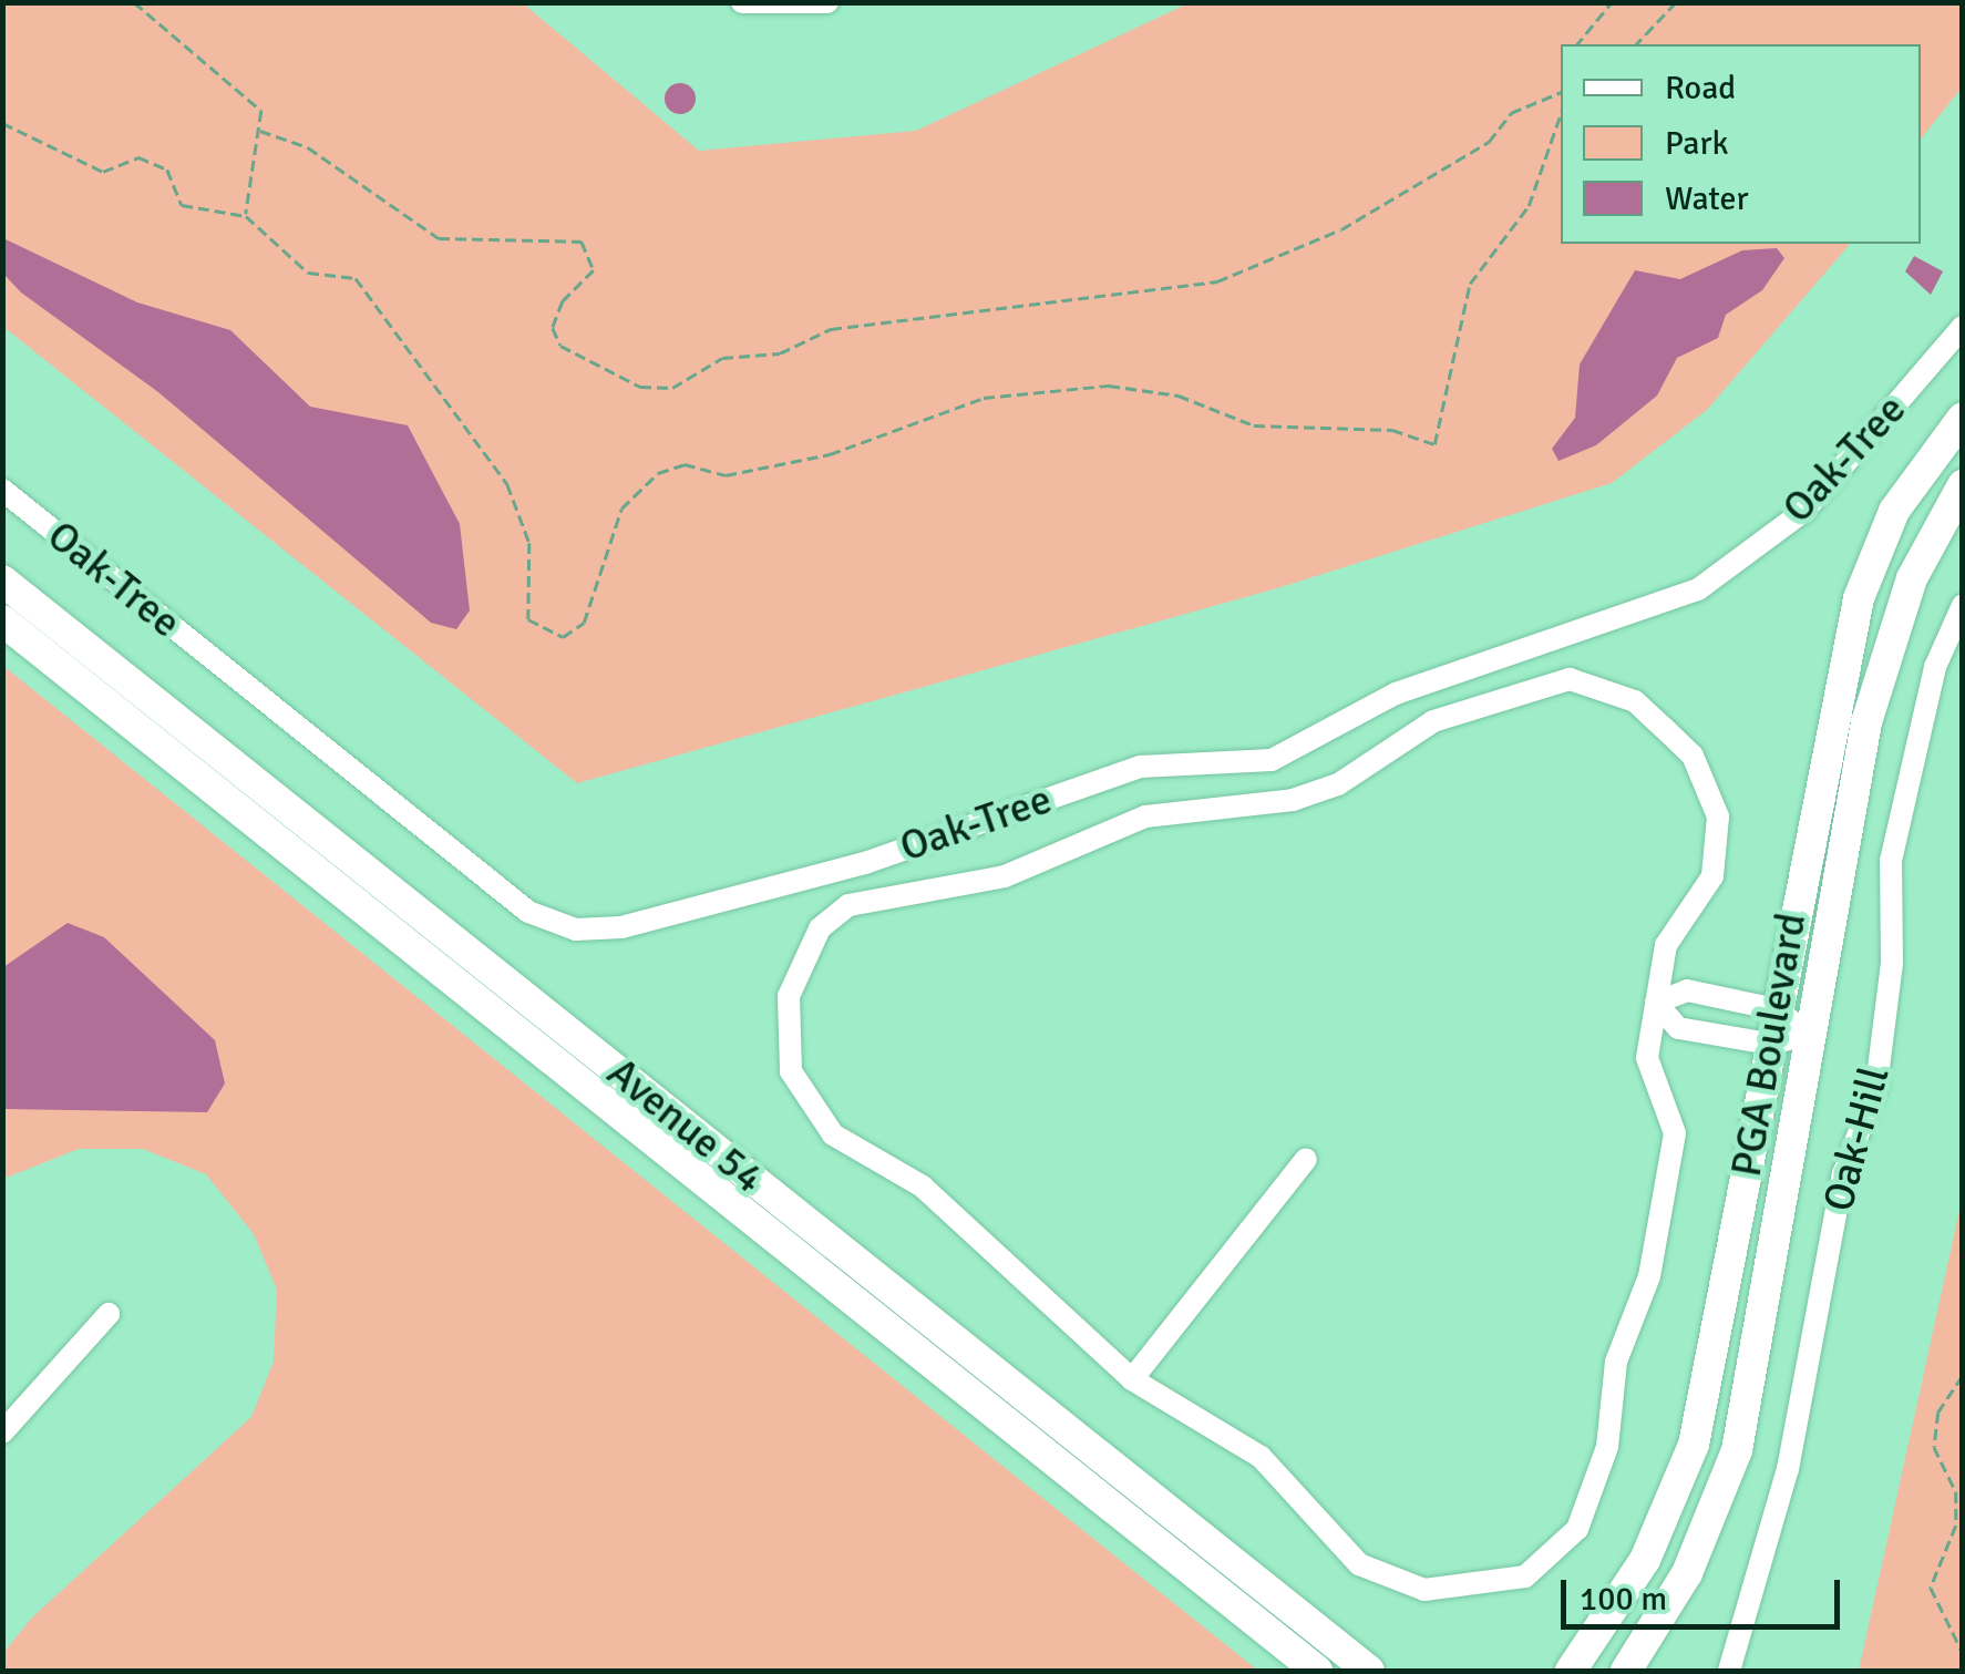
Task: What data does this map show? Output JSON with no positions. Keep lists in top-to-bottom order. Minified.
{"streets":{"street":["Oak-Tree","PGA Boulevard","Avenue 54","Oak-Hill"]},"legend":["Road","Park","Water"],"scale_bar":"100 m"}
